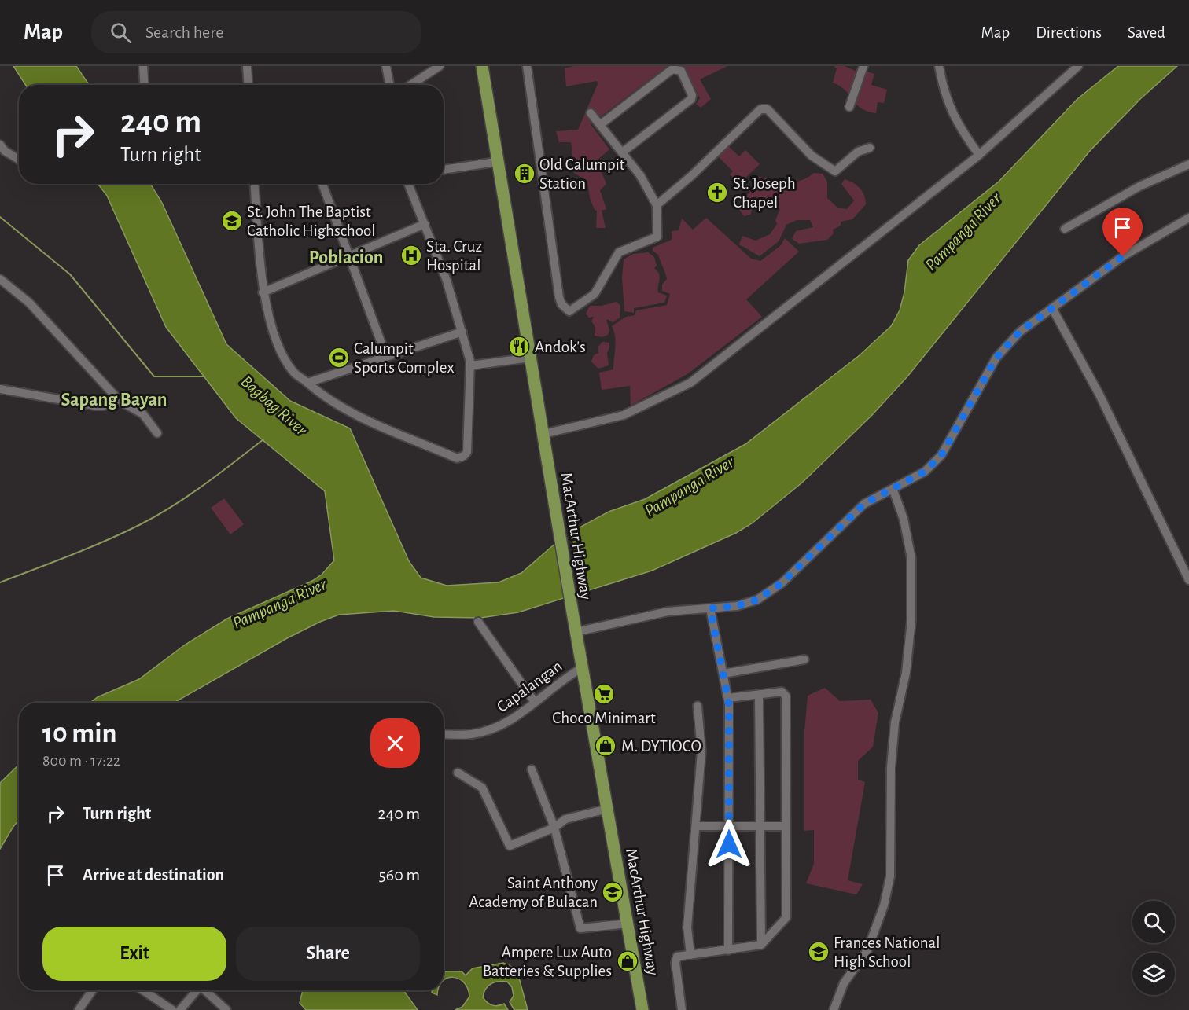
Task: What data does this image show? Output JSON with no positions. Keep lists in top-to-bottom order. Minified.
{"streets":{"highway":["MacArthur Highway"],"street":["Capalangan"]},"crossings":[["MacArthur Highway","Capalangan"]],"districts":["Poblacion","Sapang Bayan"],"water":["Pampanga River","Bagbag River"],"places":{"building":["Old Calumpit Station"],"church":["St. Joseph Chapel"],"school or university":["St. John The Baptist Catholic Highschool","Saint Anthony Academy of Bulacan","Frances National High School"],"hospital":["Sta. Cruz Hospital"],"restaurant":["Andok's"],"sports":["Calumpit Sports Complex"],"supermarket":["Choco Minimart"],"shop":["M. DYTIOCO","Ampere Lux Auto Batteries & Supplies"]},"page":{"header":"Map","search":"Search here","nav":["Map","Directions","Saved"],"turn":["240 m","Turn right"],"heading":["10 min","800 m · 17:22"],"list":[{"name":"Turn right","value":"240 m"},{"name":"Arrive at destination","value":"560 m"}],"buttons":["Exit","Share"]}}
